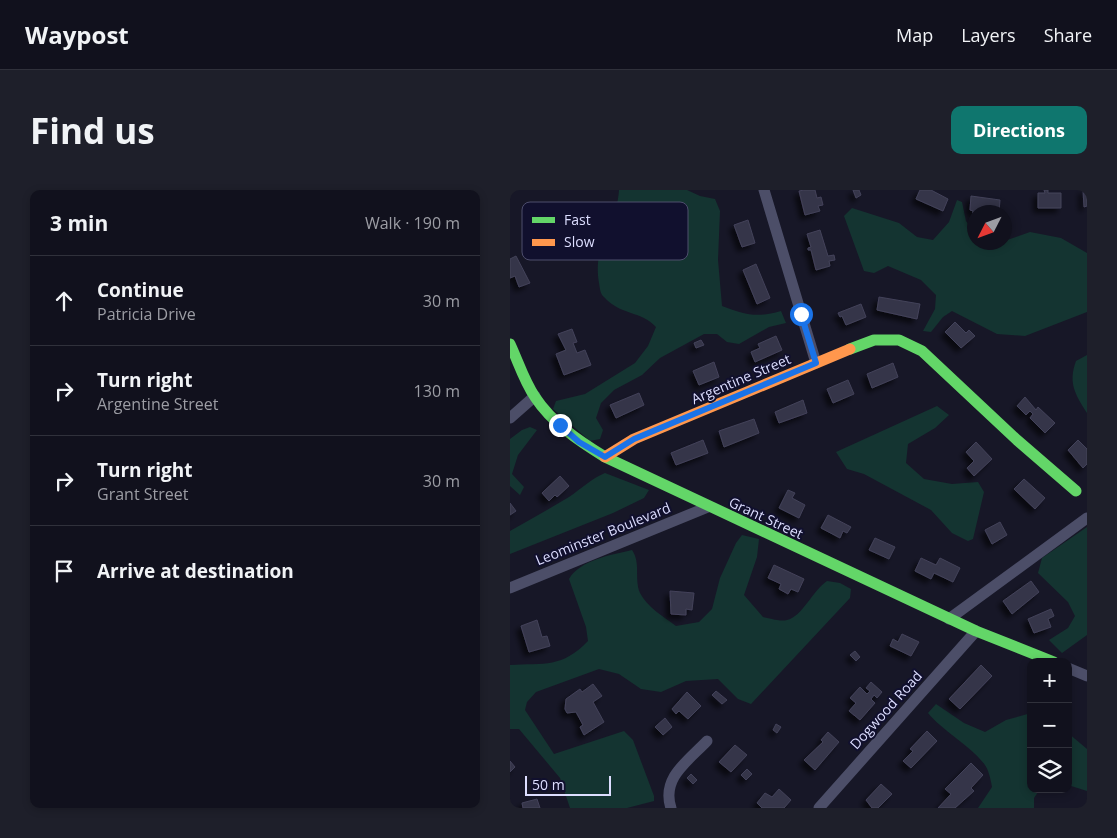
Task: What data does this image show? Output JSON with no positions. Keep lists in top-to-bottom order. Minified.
{"streets":{"street":["Argentine Street","Grant Street","Leominster Boulevard","Dogwood Road"]},"crossings":[["Argentine Street","Grant Street"],["Grant Street","Leominster Boulevard"],["Grant Street","Dogwood Road"]],"legend":["Fast","Slow"],"scale_bar":"50 m","north":"bottom left","page":{"header":"Waypost","nav":["Map","Layers","Share"],"buttons":"Directions","title":"Find us","heading":["3 min","Walk · 190 m"],"list":[["Continue","Patricia Drive","30 m"],["Turn right","Argentine Street","130 m"],["Turn right","Grant Street","30 m"],"Arrive at destination"],"map_buttons":["+","−"],"scale":"50 m"}}
